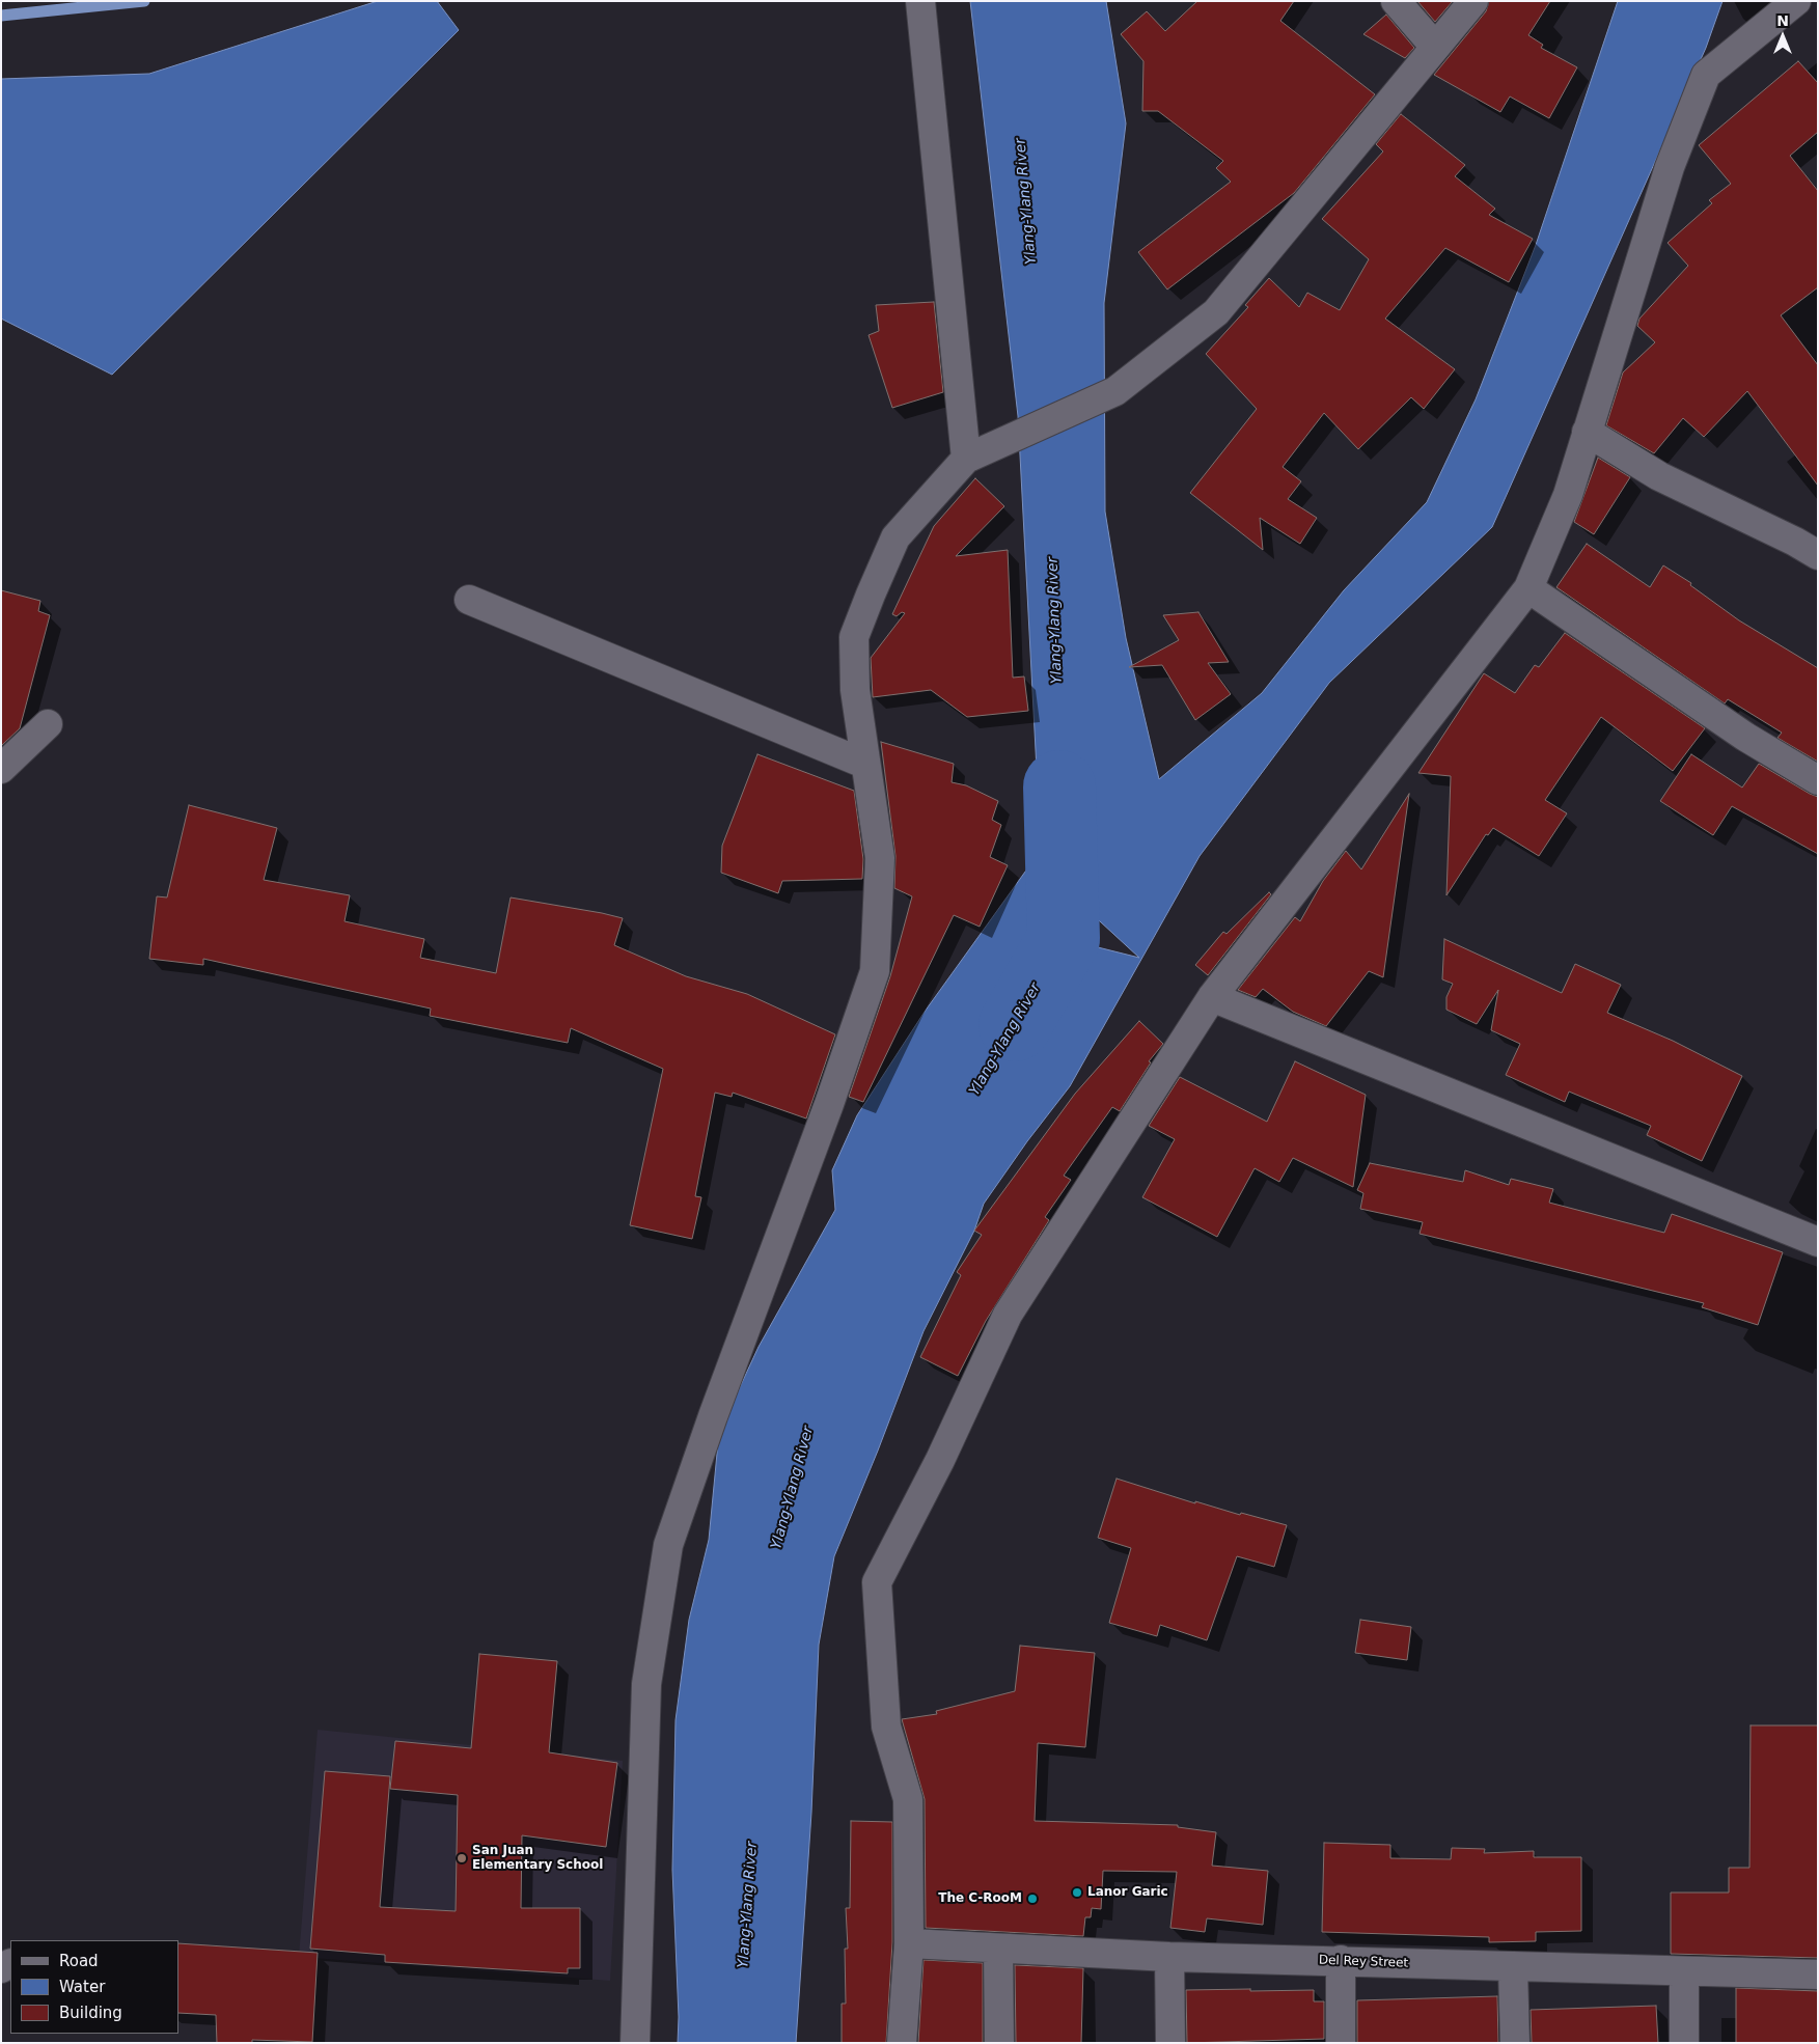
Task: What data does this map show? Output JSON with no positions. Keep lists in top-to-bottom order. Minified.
{"streets":{"street":["Del Rey Street"]},"water":["Ylang-Ylang River"],"places":["San Juan Elementary School","Lanor Garic","The C-RooM"],"legend":["Road","Water","Building"],"north":"top"}
